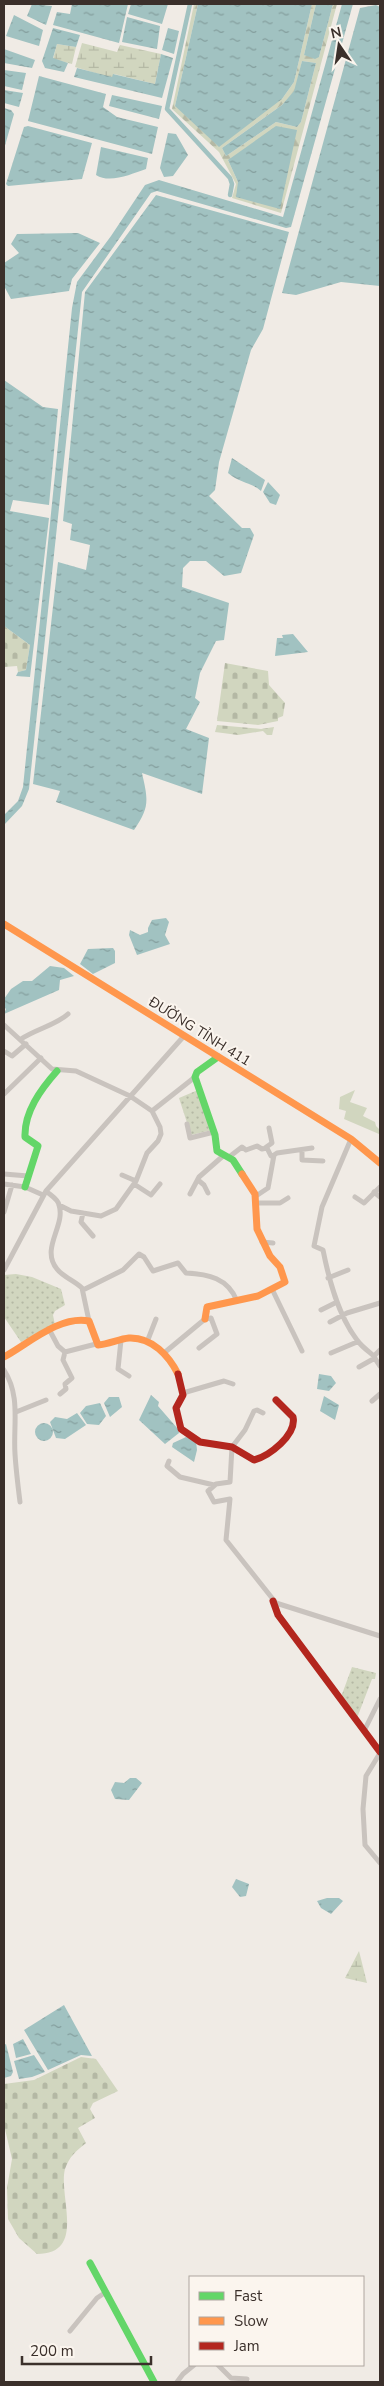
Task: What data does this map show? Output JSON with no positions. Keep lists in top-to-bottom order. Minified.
{"streets":{"street":["ĐƯỜNG TỈNH 411"]},"legend":["Fast","Slow","Jam"],"scale_bar":"200 m","north":"top"}
